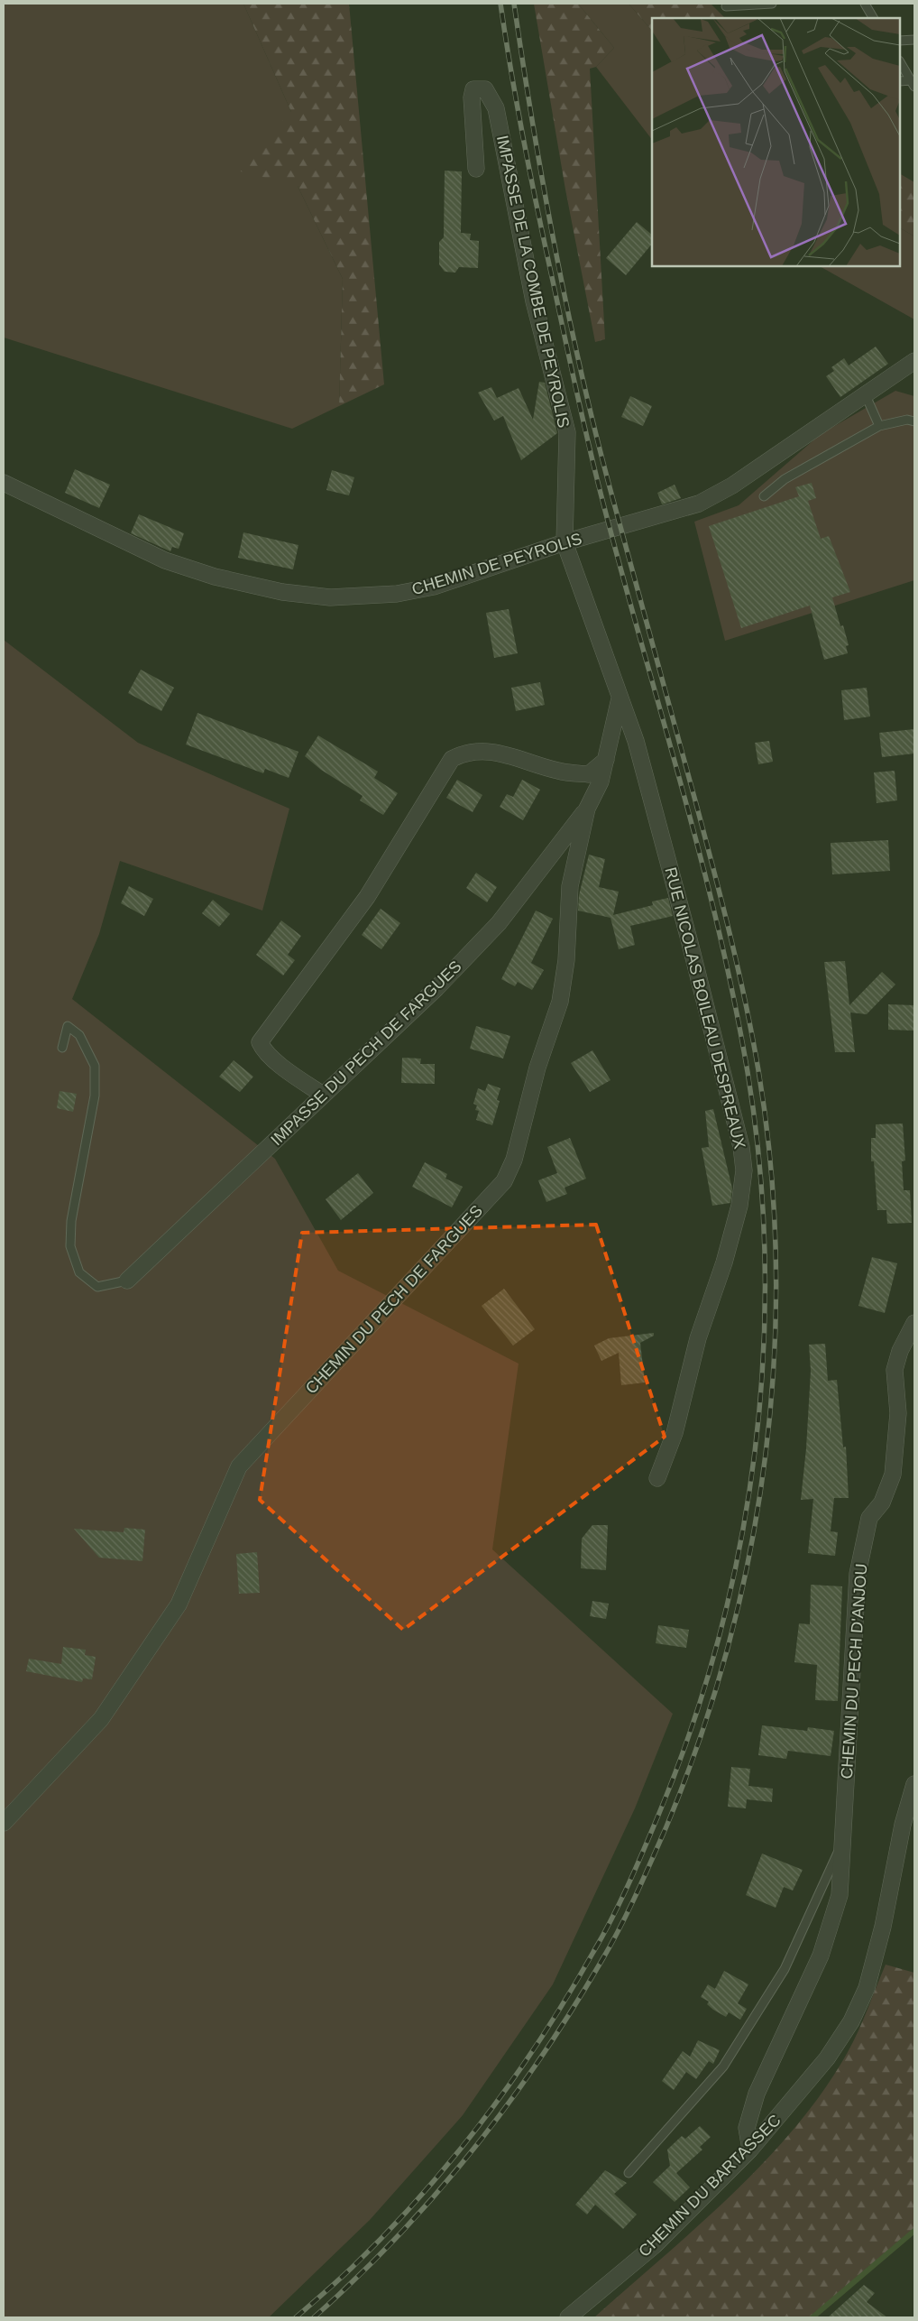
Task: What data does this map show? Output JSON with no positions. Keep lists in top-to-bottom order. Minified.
{"streets":{"street":["IMPASSE DE LA COMBE DE PEYROLIS","CHEMIN DE PEYROLIS","RUE NICOLAS BOILEAU DESPREAUX","IMPASSE DU PECH DE FARGUES","CHEMIN DU PECH DE FARGUES","CHEMIN DU PECH D'ANJOU","CHEMIN DU BARTASSEC"]},"crossings":[["IMPASSE DE LA COMBE DE PEYROLIS","CHEMIN DE PEYROLIS"],["IMPASSE DE LA COMBE DE PEYROLIS","RUE NICOLAS BOILEAU DESPREAUX"],["CHEMIN DE PEYROLIS","RUE NICOLAS BOILEAU DESPREAUX"],["RUE NICOLAS BOILEAU DESPREAUX","CHEMIN DU PECH DE FARGUES"],["IMPASSE DU PECH DE FARGUES","CHEMIN DU PECH DE FARGUES"],["CHEMIN DU PECH D'ANJOU","CHEMIN DU BARTASSEC"]]}
